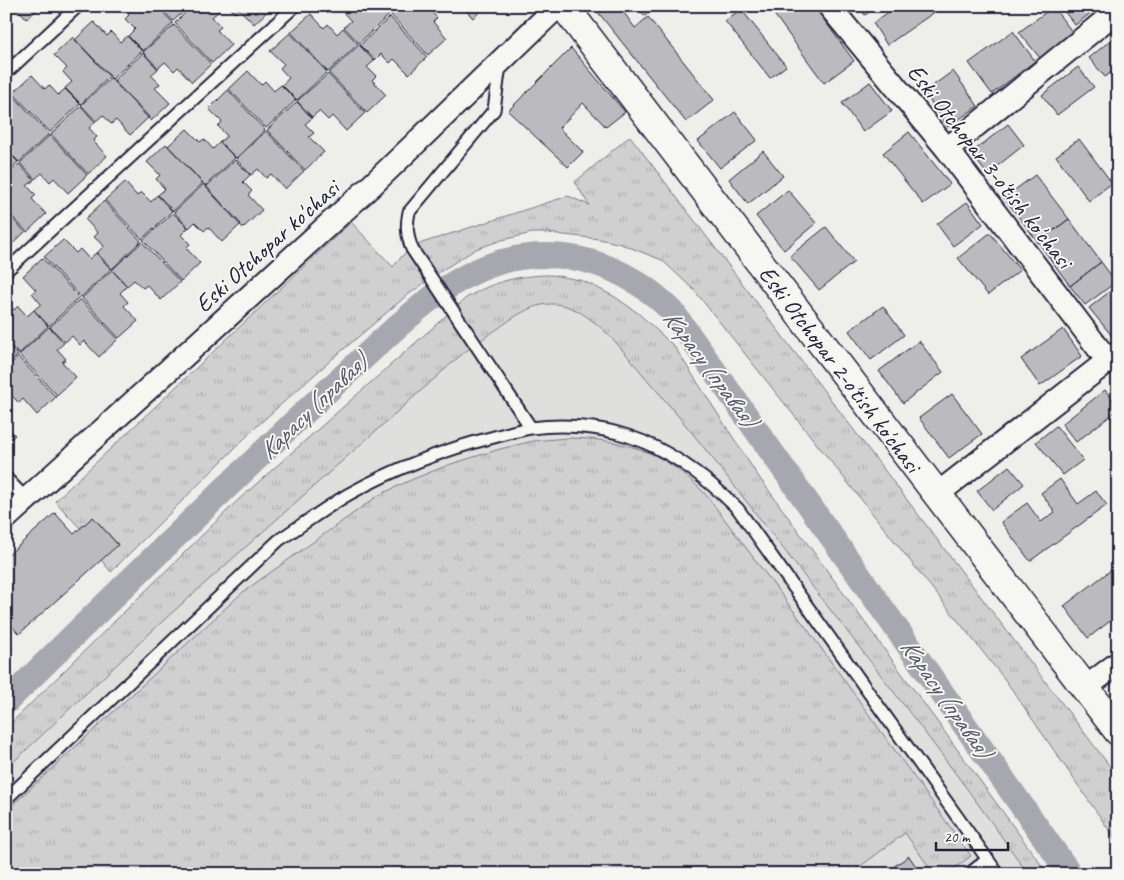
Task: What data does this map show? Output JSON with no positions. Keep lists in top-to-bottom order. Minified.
{"streets":{"street":["Eski Otchopar 3-o'tish ko'chasi","Eski Otchopar ko'chasi","Eski Otchopar 2-o'tish ko'chasi"]},"crossings":[["Eski Otchopar ko'chasi","Eski Otchopar 2-o'tish ko'chasi"]],"water":["Карасу (правая)"],"scale_bar":"20 m"}
